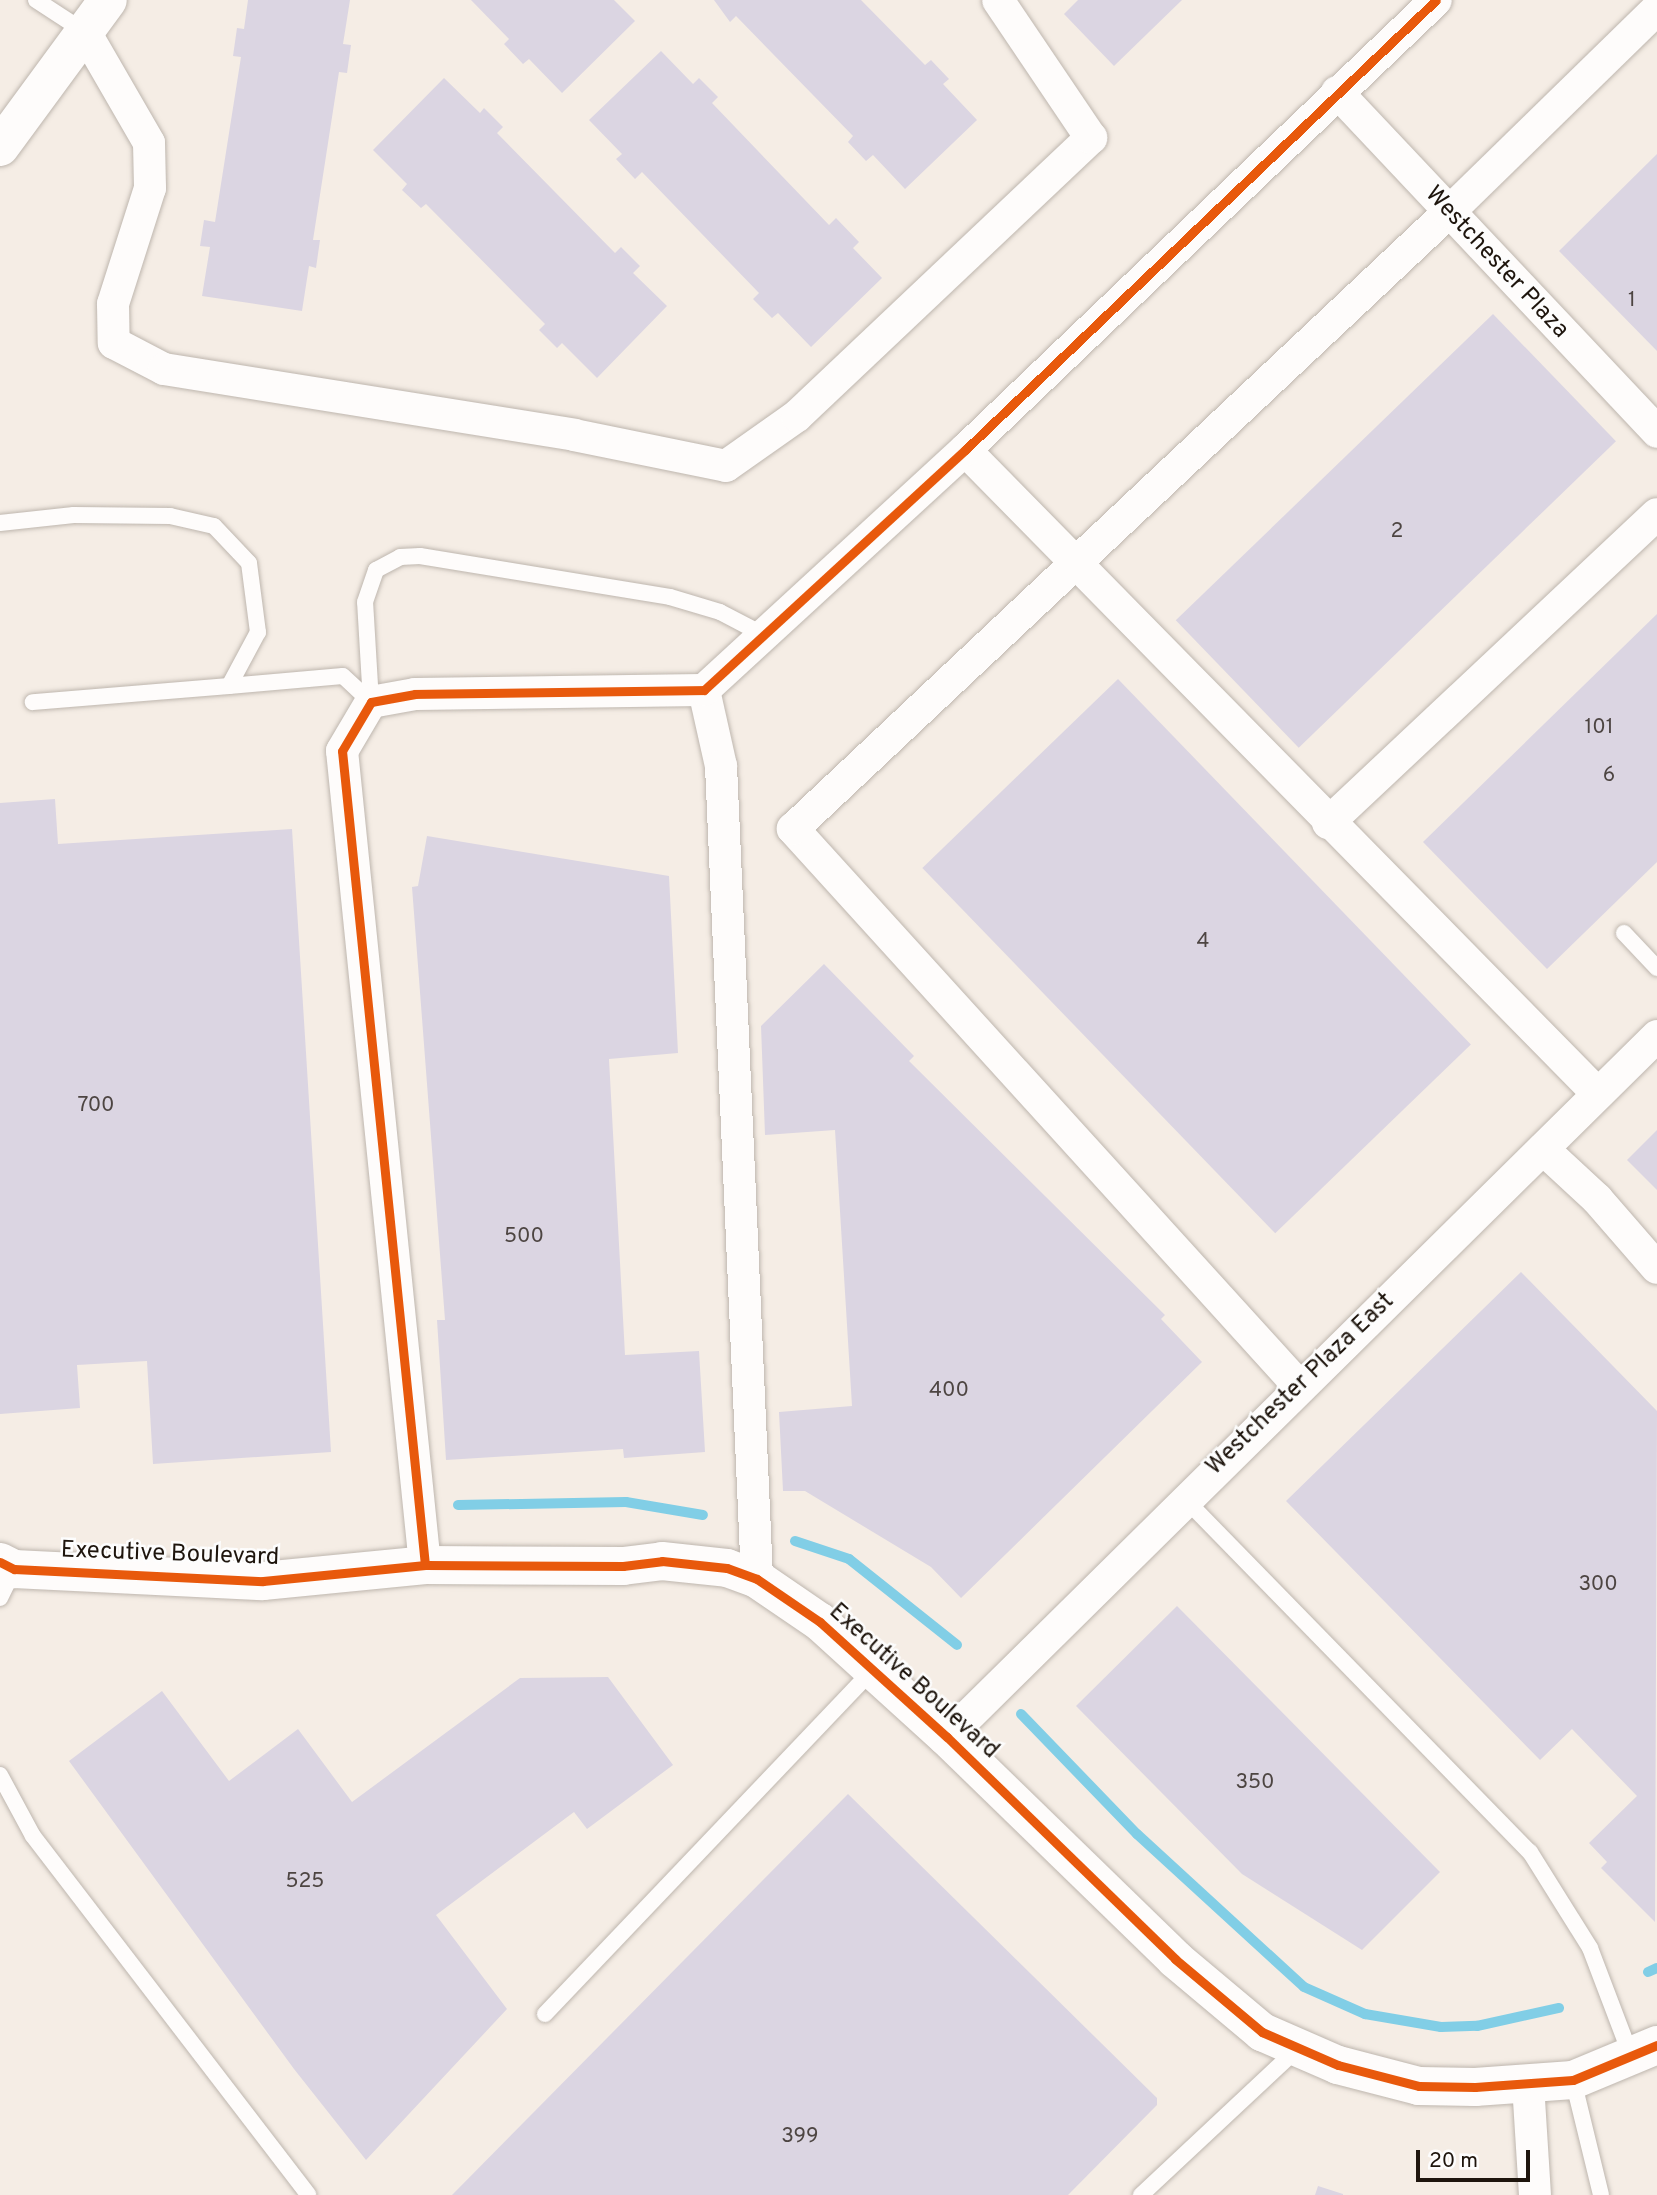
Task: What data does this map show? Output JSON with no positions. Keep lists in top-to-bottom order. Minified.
{"streets":{"street":["Westchester Plaza","Westchester Plaza East","Executive Boulevard"]},"crossings":[["Westchester Plaza East","Executive Boulevard"]],"house_numbers":["1","2","101","6","4","700","500","400","300","350","525","399"],"scale_bar":"20 m"}
